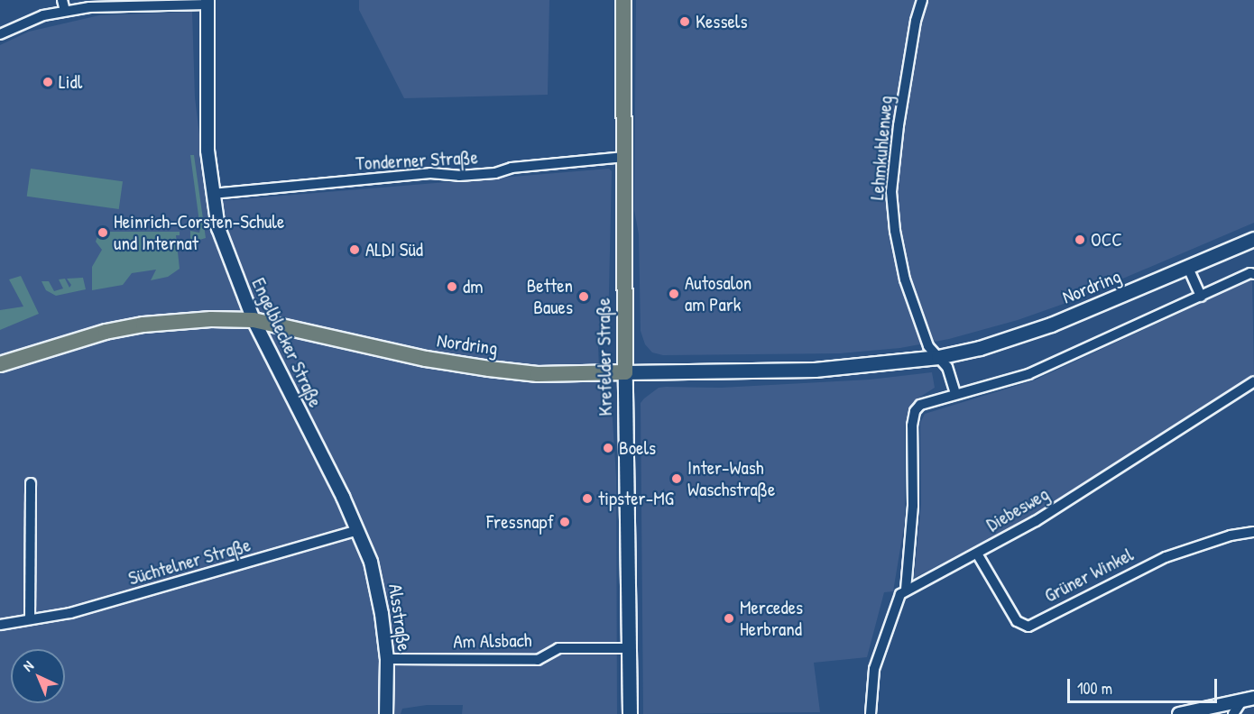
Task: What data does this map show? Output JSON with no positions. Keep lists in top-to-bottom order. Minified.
{"streets":{"main road":["Nordring","Krefelder Straße"],"street":["Lehmkuhlenweg","Tonderner Straße","Engelblecker Straße","Diebesweg","Süchtelner Straße","Grüner Winkel","Alsstraße","Am Alsbach"]},"crossings":[["Lehmkuhlenweg","Nordring"],["Tonderner Straße","Engelblecker Straße"],["Tonderner Straße","Krefelder Straße"],["Nordring","Engelblecker Straße"],["Nordring","Krefelder Straße"],["Engelblecker Straße","Süchtelner Straße"],["Engelblecker Straße","Alsstraße"],["Krefelder Straße","Am Alsbach"],["Diebesweg","Grüner Winkel"],["Süchtelner Straße","Alsstraße"],["Alsstraße","Am Alsbach"]],"places":["Kessels","Lidl","Heinrich-Corsten-Schule und Internat","OCC","ALDI Süd","dm","Autosalon am Park","Betten Baues","Boels","Inter-Wash Waschstraße","tipster-MG","Fressnapf","Mercedes Herbrand"],"scale_bar":"100 m","north":"top left"}
